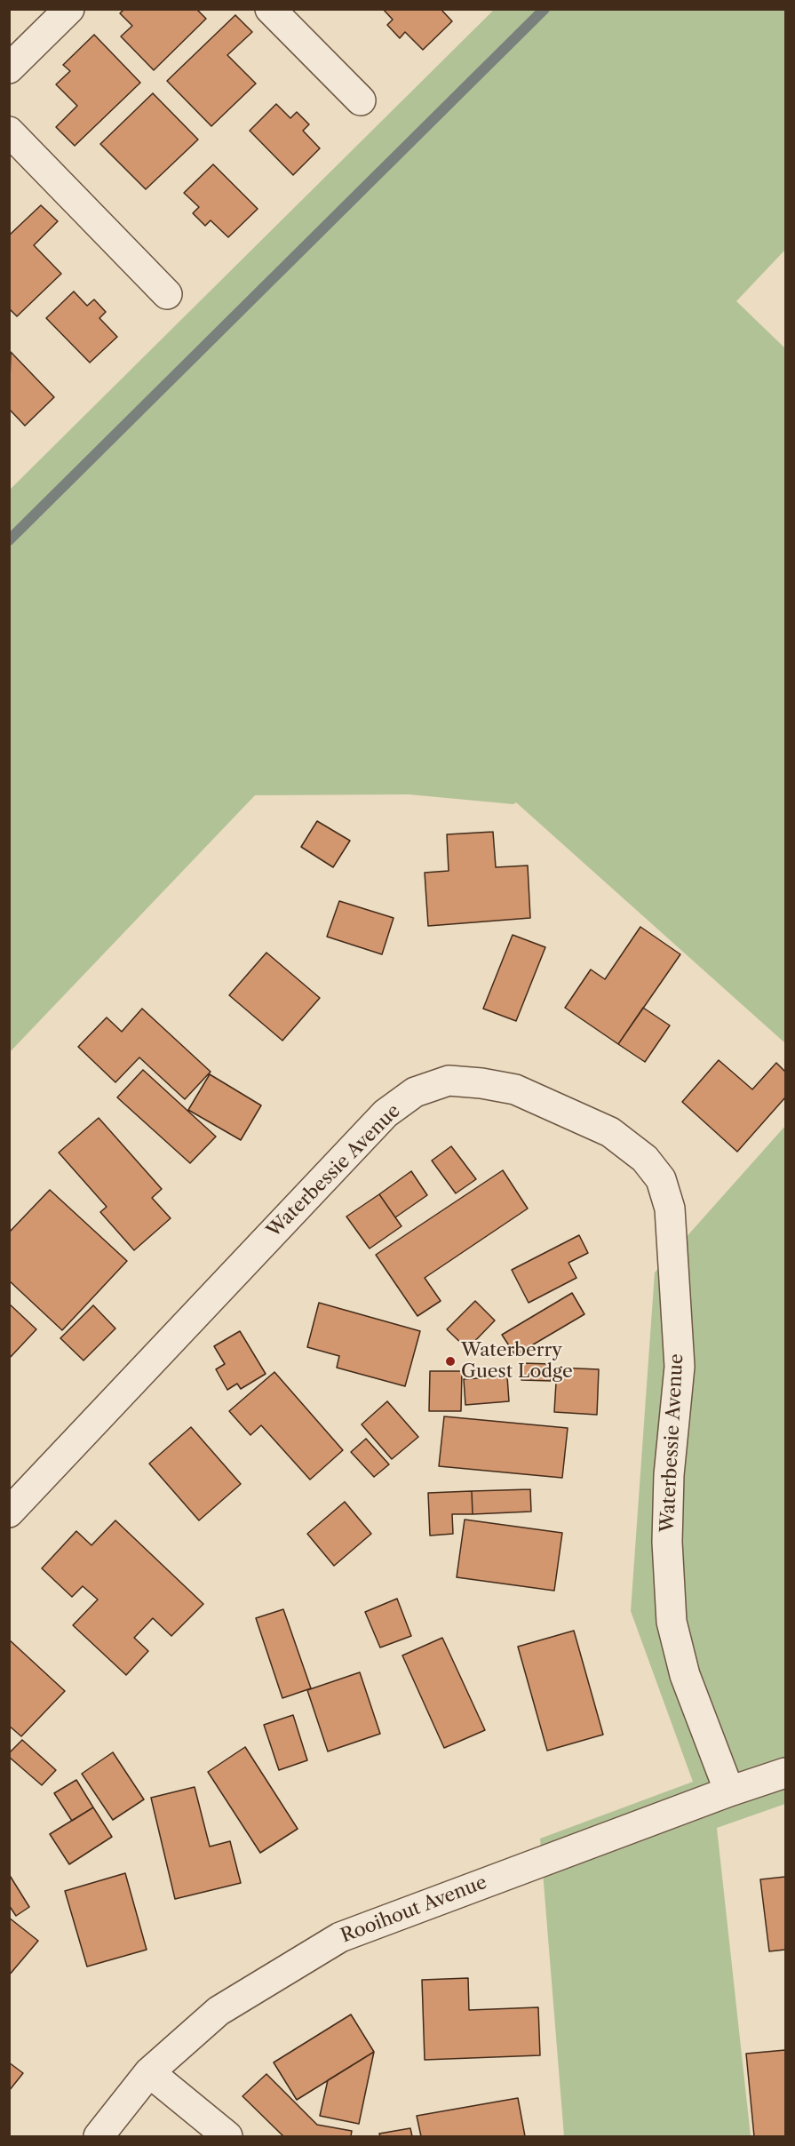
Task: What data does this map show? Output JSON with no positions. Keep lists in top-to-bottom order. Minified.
{"streets":{"street":["Waterbessie Avenue","Rooihout Avenue"]},"crossings":[["Waterbessie Avenue","Rooihout Avenue"]],"places":["Waterberry Guest Lodge"]}
